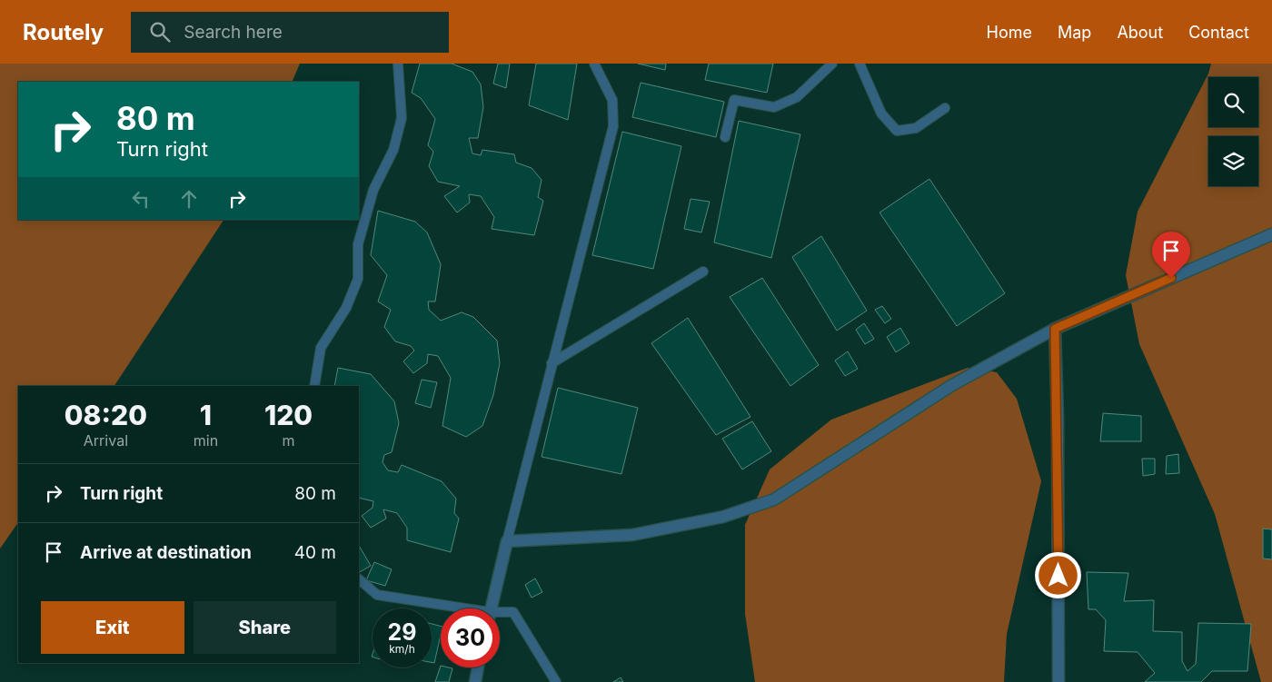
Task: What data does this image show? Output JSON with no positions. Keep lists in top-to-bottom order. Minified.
{"page":{"header":"Routely","search":"Search here","nav":["Home","Map","About","Contact"],"turn":["80 m","Turn right"],"eta":["08:20","Arrival","1","min","120","m"],"list":[{"name":"Turn right","value":"80 m"},{"name":"Arrive at destination","value":"40 m"}],"buttons":["Exit","Share"],"speed":"29 km/h","limit":"30"}}
